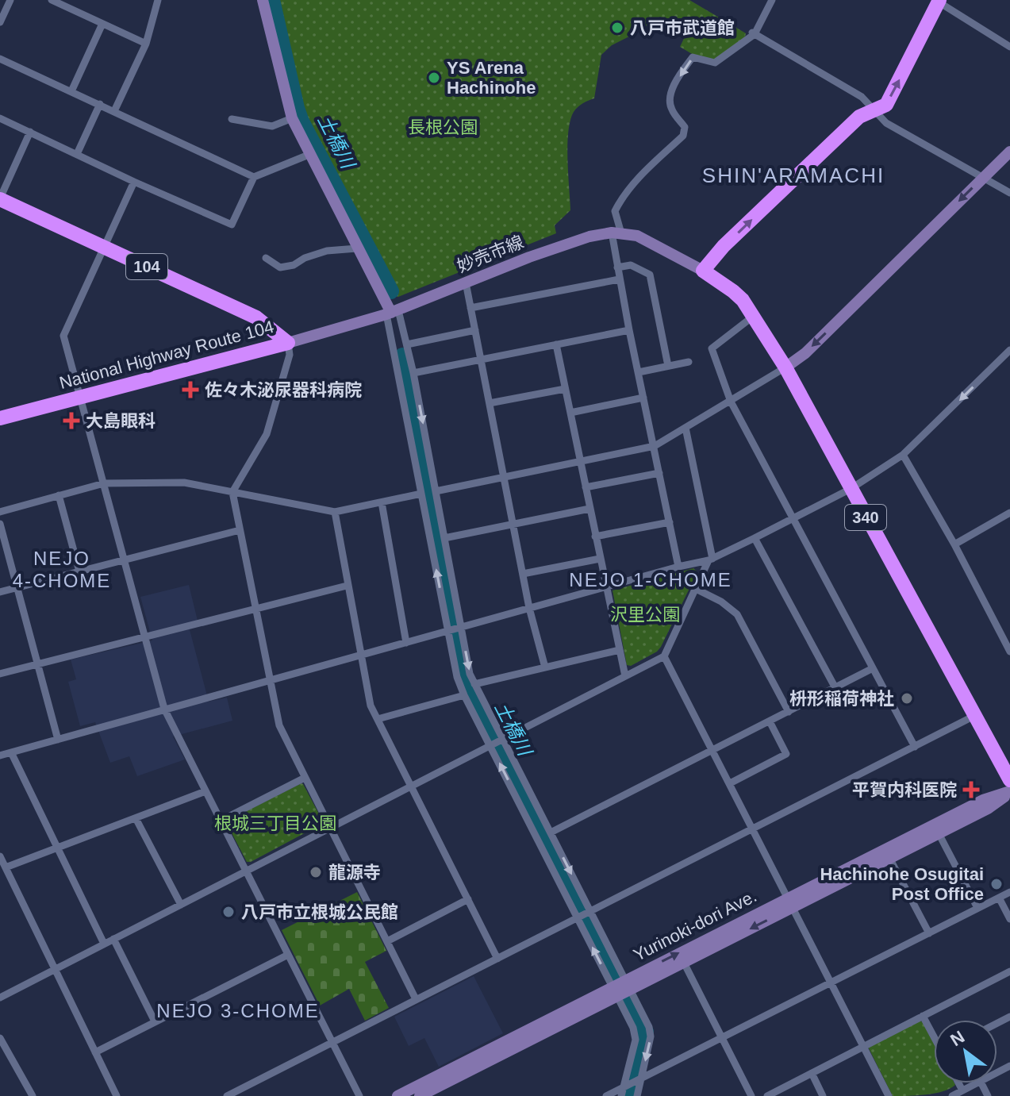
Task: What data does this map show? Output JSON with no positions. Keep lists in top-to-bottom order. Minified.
{"streets":{"highway":["104","National Highway Route 104","340"],"street":["妙売市線","Yurinoki-dori Ave."]},"crossings":[["妙売市線","National Highway Route 104"]],"districts":["SHIN'ARAMACHI","NEJO 4-CHOME","NEJO 1-CHOME","NEJO 3-CHOME"],"water":["土橋川"],"parks":["長根公園","沢里公園","根城三丁目公園"],"places":{"other":["八戸市武道館","YS Arena Hachinohe","枡形稲荷神社","龍源寺","Hachinohe Osugitai Post Office","八戸市立根城公民館"],"health":["佐々木泌尿器科病院","大島眼科","平賀内科医院"]},"north":"top left"}
